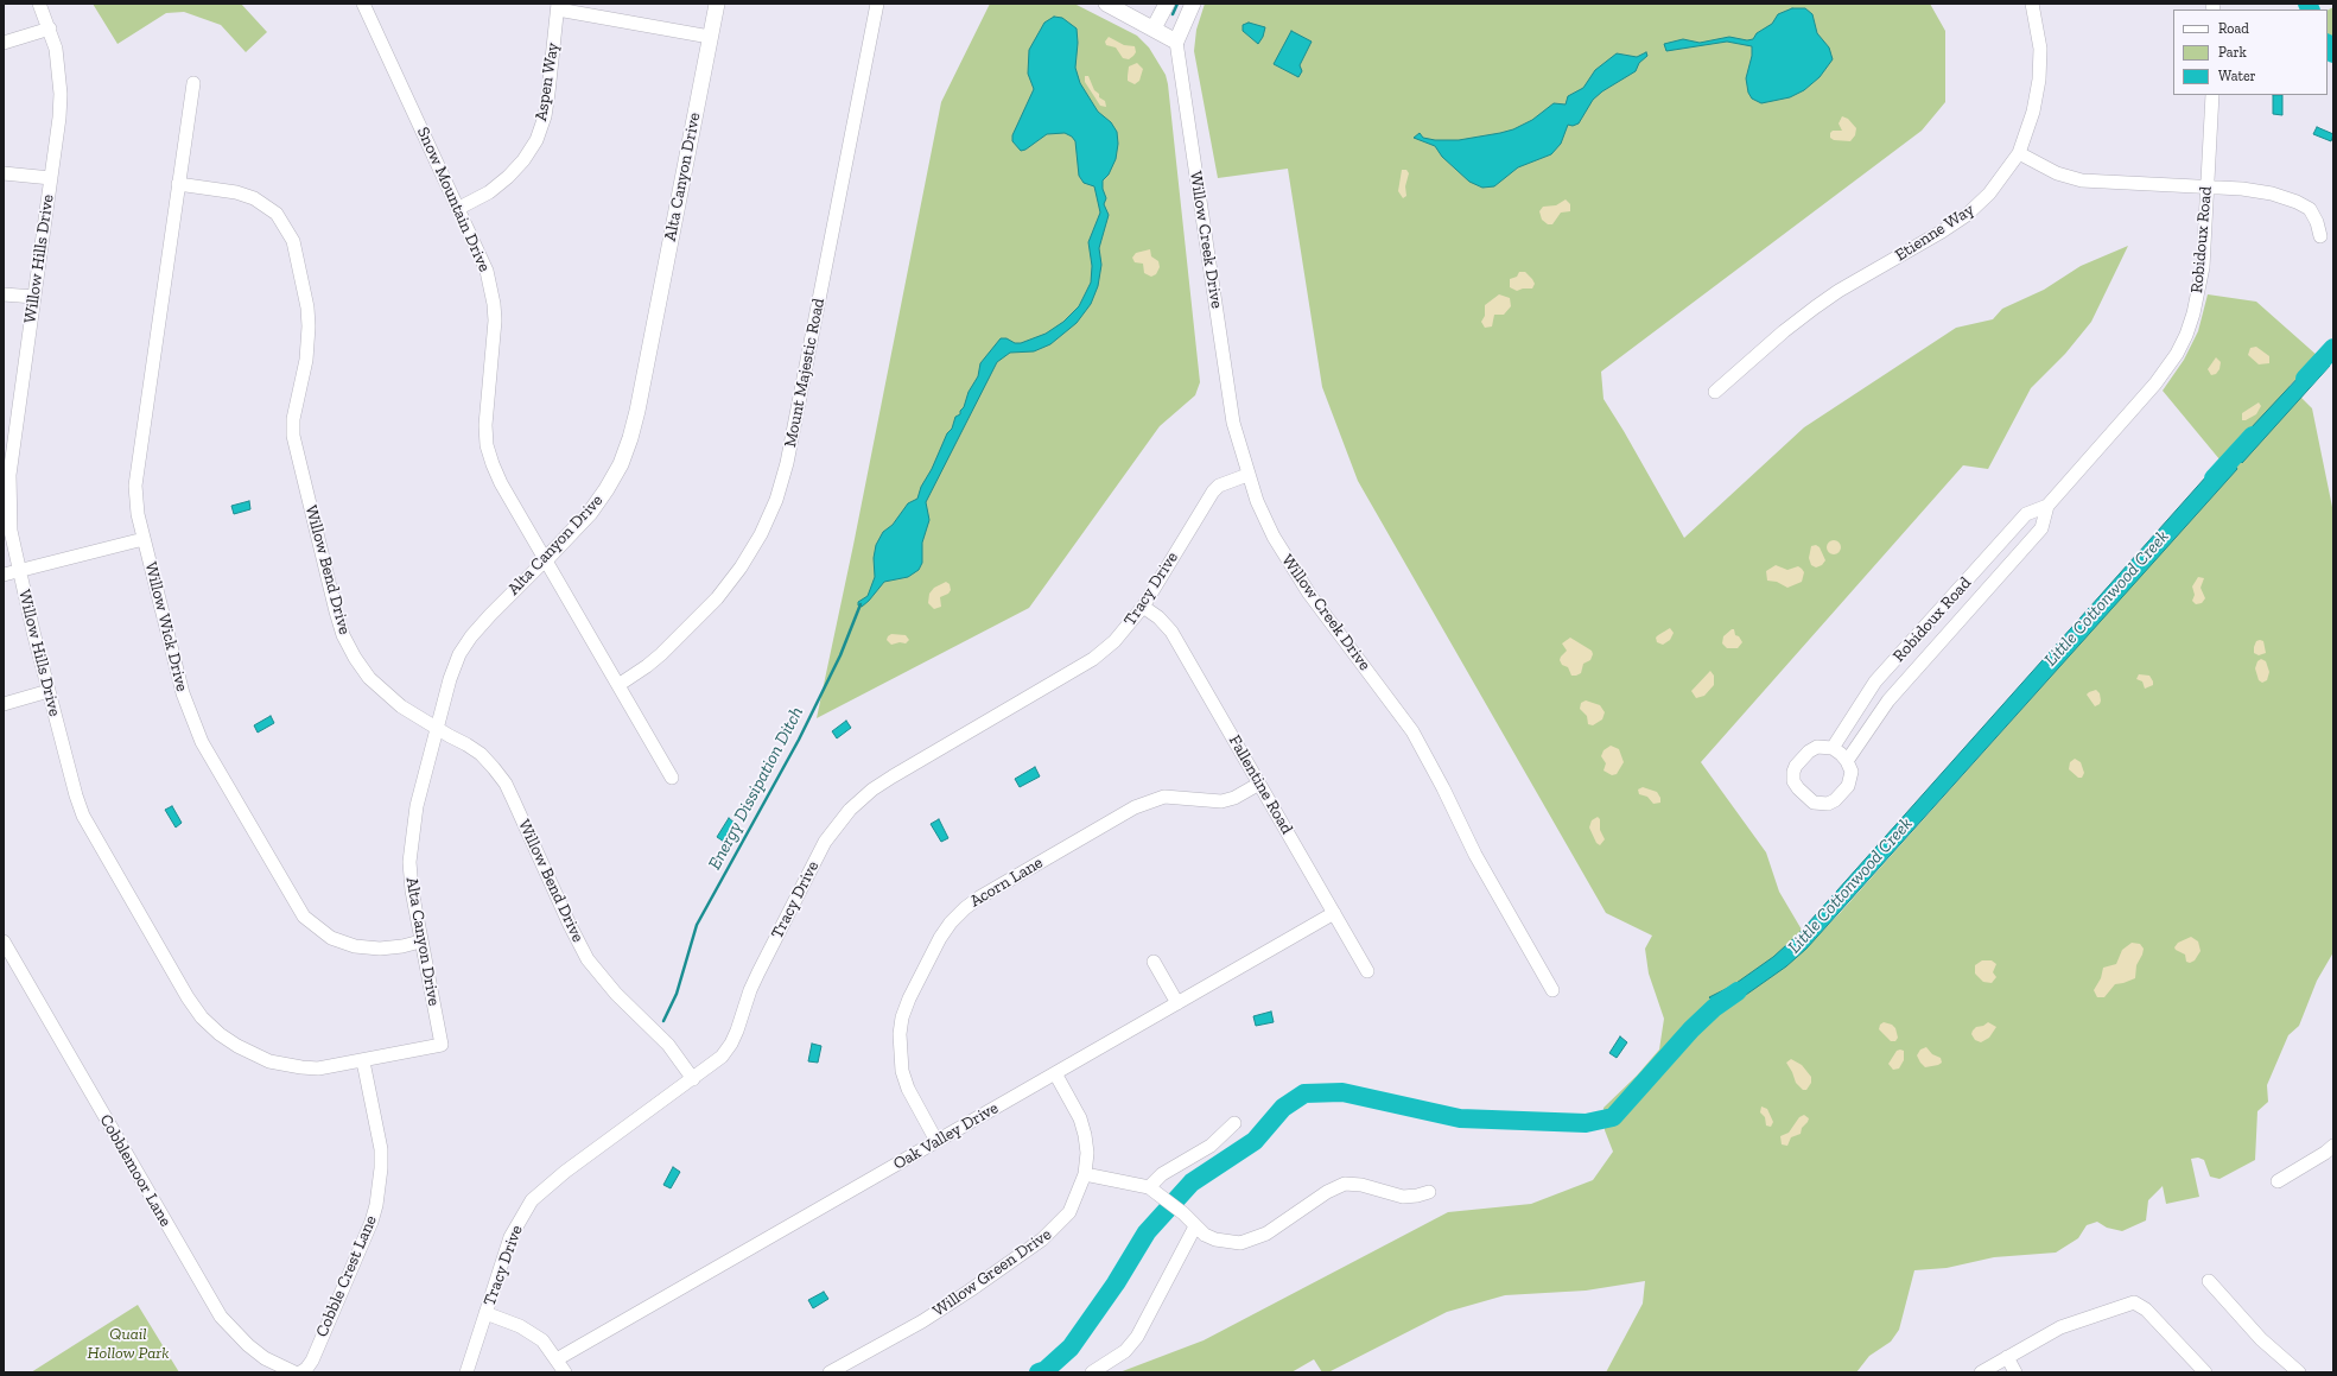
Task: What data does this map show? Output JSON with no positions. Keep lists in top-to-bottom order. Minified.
{"streets":{"street":["Aspen Way","Alta Canyon Drive","Snow Mountain Drive","Etienne Way","Willow Creek Drive","Robidoux Road","Willow Hills Drive","Mount Majestic Road","Willow Bend Drive","Tracy Drive","Willow Wick Drive","Fallentine Road","Acorn Lane","Oak Valley Drive","Cobblemoor Lane","Willow Green Drive","Cobble Crest Lane"]},"crossings":[["Aspen Way","Snow Mountain Drive"],["Alta Canyon Drive","Snow Mountain Drive"],["Alta Canyon Drive","Willow Hills Drive"],["Alta Canyon Drive","Willow Bend Drive"],["Alta Canyon Drive","Willow Wick Drive"],["Snow Mountain Drive","Mount Majestic Road"],["Willow Creek Drive","Tracy Drive"],["Willow Hills Drive","Cobble Crest Lane"],["Willow Bend Drive","Tracy Drive"],["Willow Bend Drive","Willow Wick Drive"],["Tracy Drive","Fallentine Road"],["Tracy Drive","Oak Valley Drive"],["Fallentine Road","Acorn Lane"],["Fallentine Road","Oak Valley Drive"],["Acorn Lane","Oak Valley Drive"],["Oak Valley Drive","Willow Green Drive"]],"water":["Little Cottonwood Creek","Energy Dissipation Ditch"],"parks":["Quail Hollow Park"],"legend":["Road","Park","Water"]}
